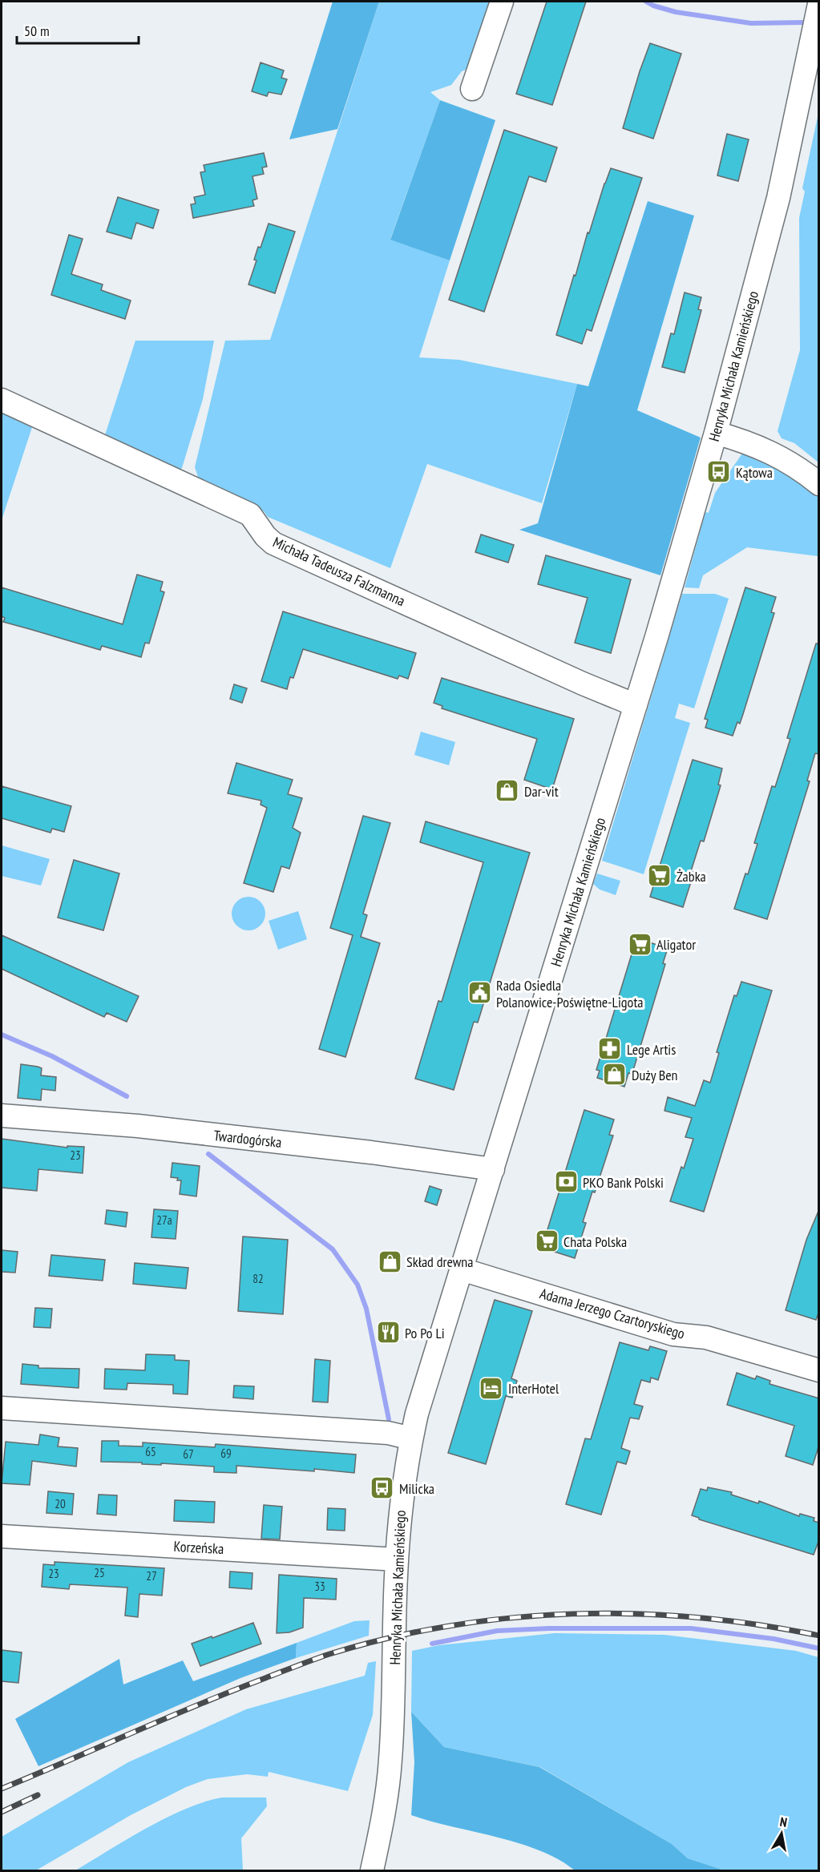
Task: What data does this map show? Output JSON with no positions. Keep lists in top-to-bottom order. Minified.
{"streets":{"street":["Henryka Michała Kamieńskiego","Michała Tadeusza Falzmanna","Twardogórska","Adama Jerzego Czartoryskiego","Korzeńska"]},"crossings":[["Henryka Michała Kamieńskiego","Michała Tadeusza Falzmanna"],["Henryka Michała Kamieńskiego","Twardogórska"],["Henryka Michała Kamieńskiego","Adama Jerzego Czartoryskiego"],["Henryka Michała Kamieńskiego","Korzeńska"]],"places":{"bus stop":["Kątowa","Milicka"],"shop":["Dar-vit","Duży Ben","Skład drewna"],"supermarket":["Żabka","Aligator","Chata Polska"],"public building":["Rada Osiedla Polanowice-Poświętne-Ligota"],"pharmacy":["Lege Artis"],"bank":["PKO Bank Polski"],"restaurant":["Po Po Li"],"hotel":["InterHotel"]},"house_numbers":["23","27a","82","65","69","67","20","25","23","27","33"],"scale_bar":"50 m","north":"top"}
